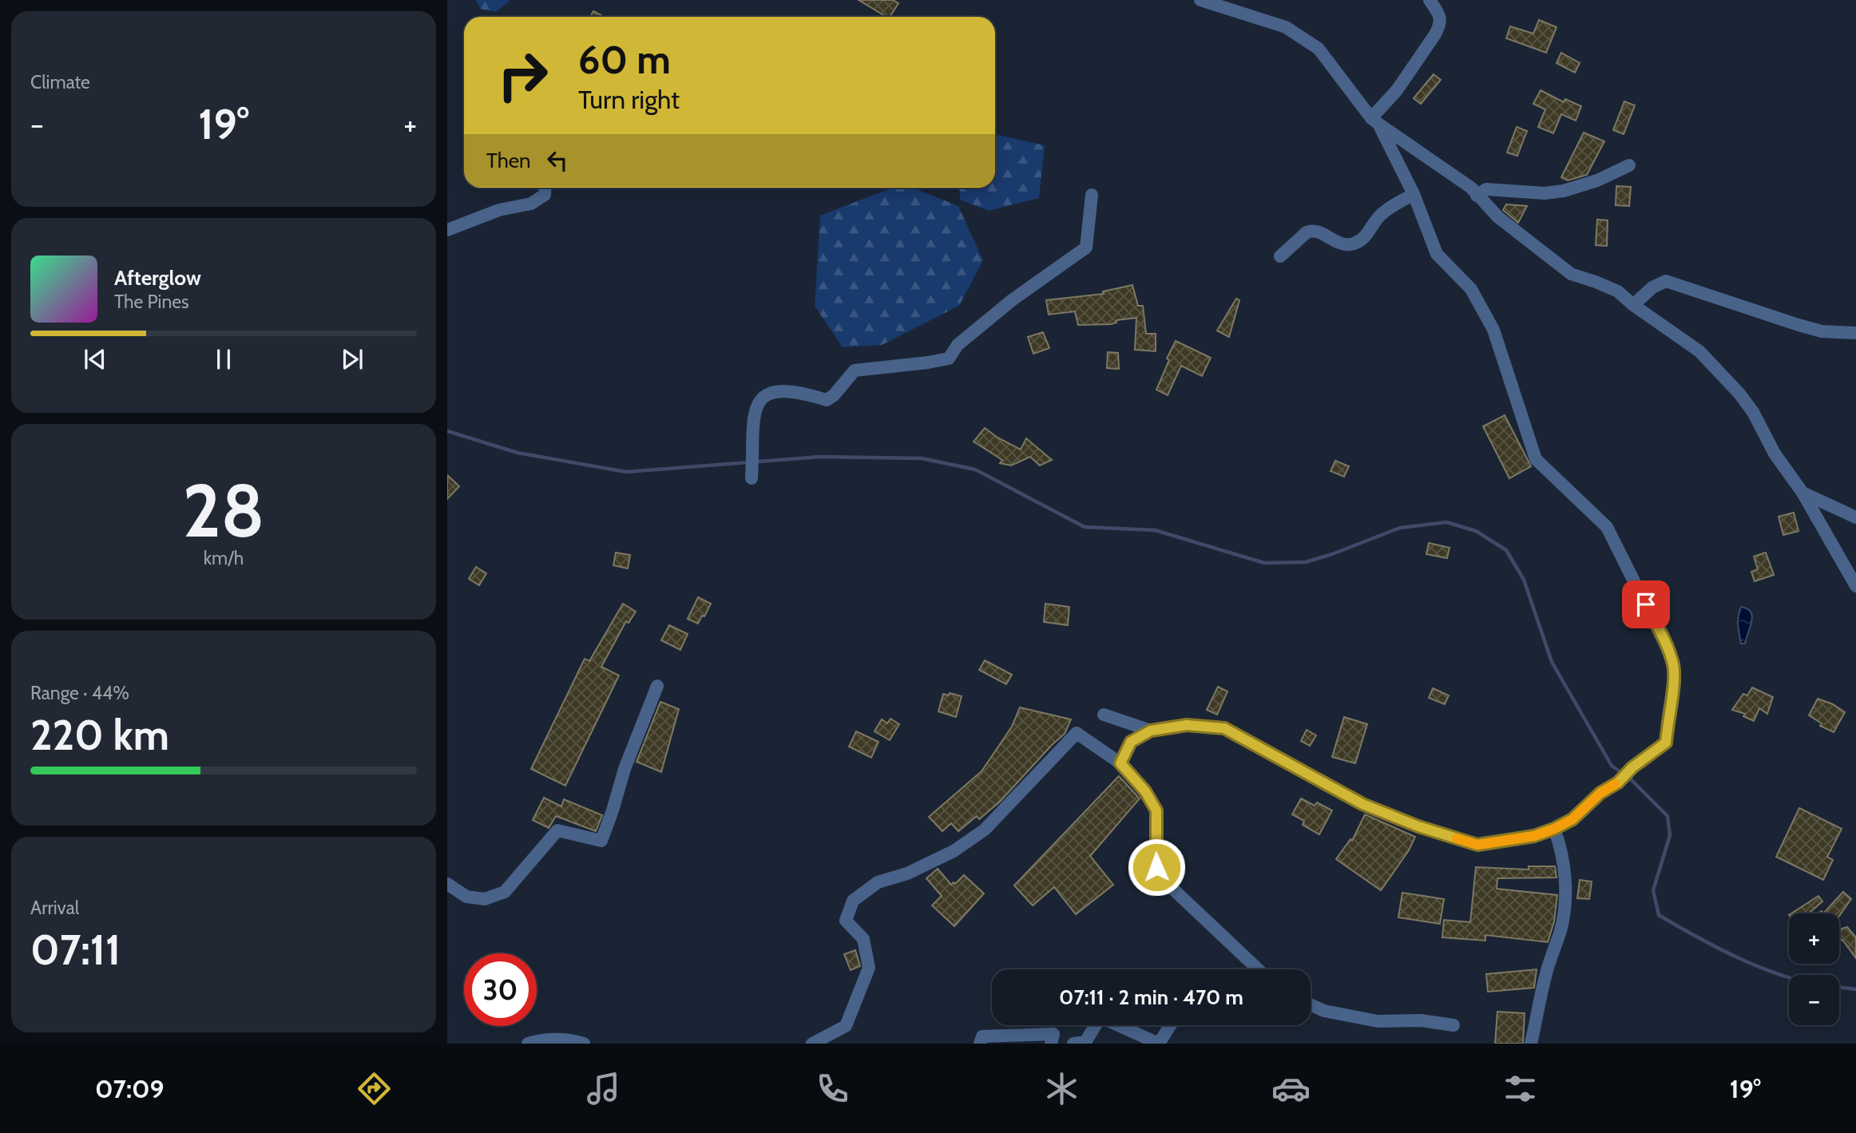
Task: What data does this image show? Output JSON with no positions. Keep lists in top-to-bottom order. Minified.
{"page":{"tile":["Climate",["28","km/h"],["Range · 44%","220 km"],["Arrival","07:11"]],"turn":["60 m","Turn right"],"heat":["−","19°","+"],"then":"Then","song":["Afterglow","The Pines"],"map_buttons":["+","−"],"limit":"30","trip":"07:11 · 2 min · 470 m","tabs":["07:09","19°"]}}
